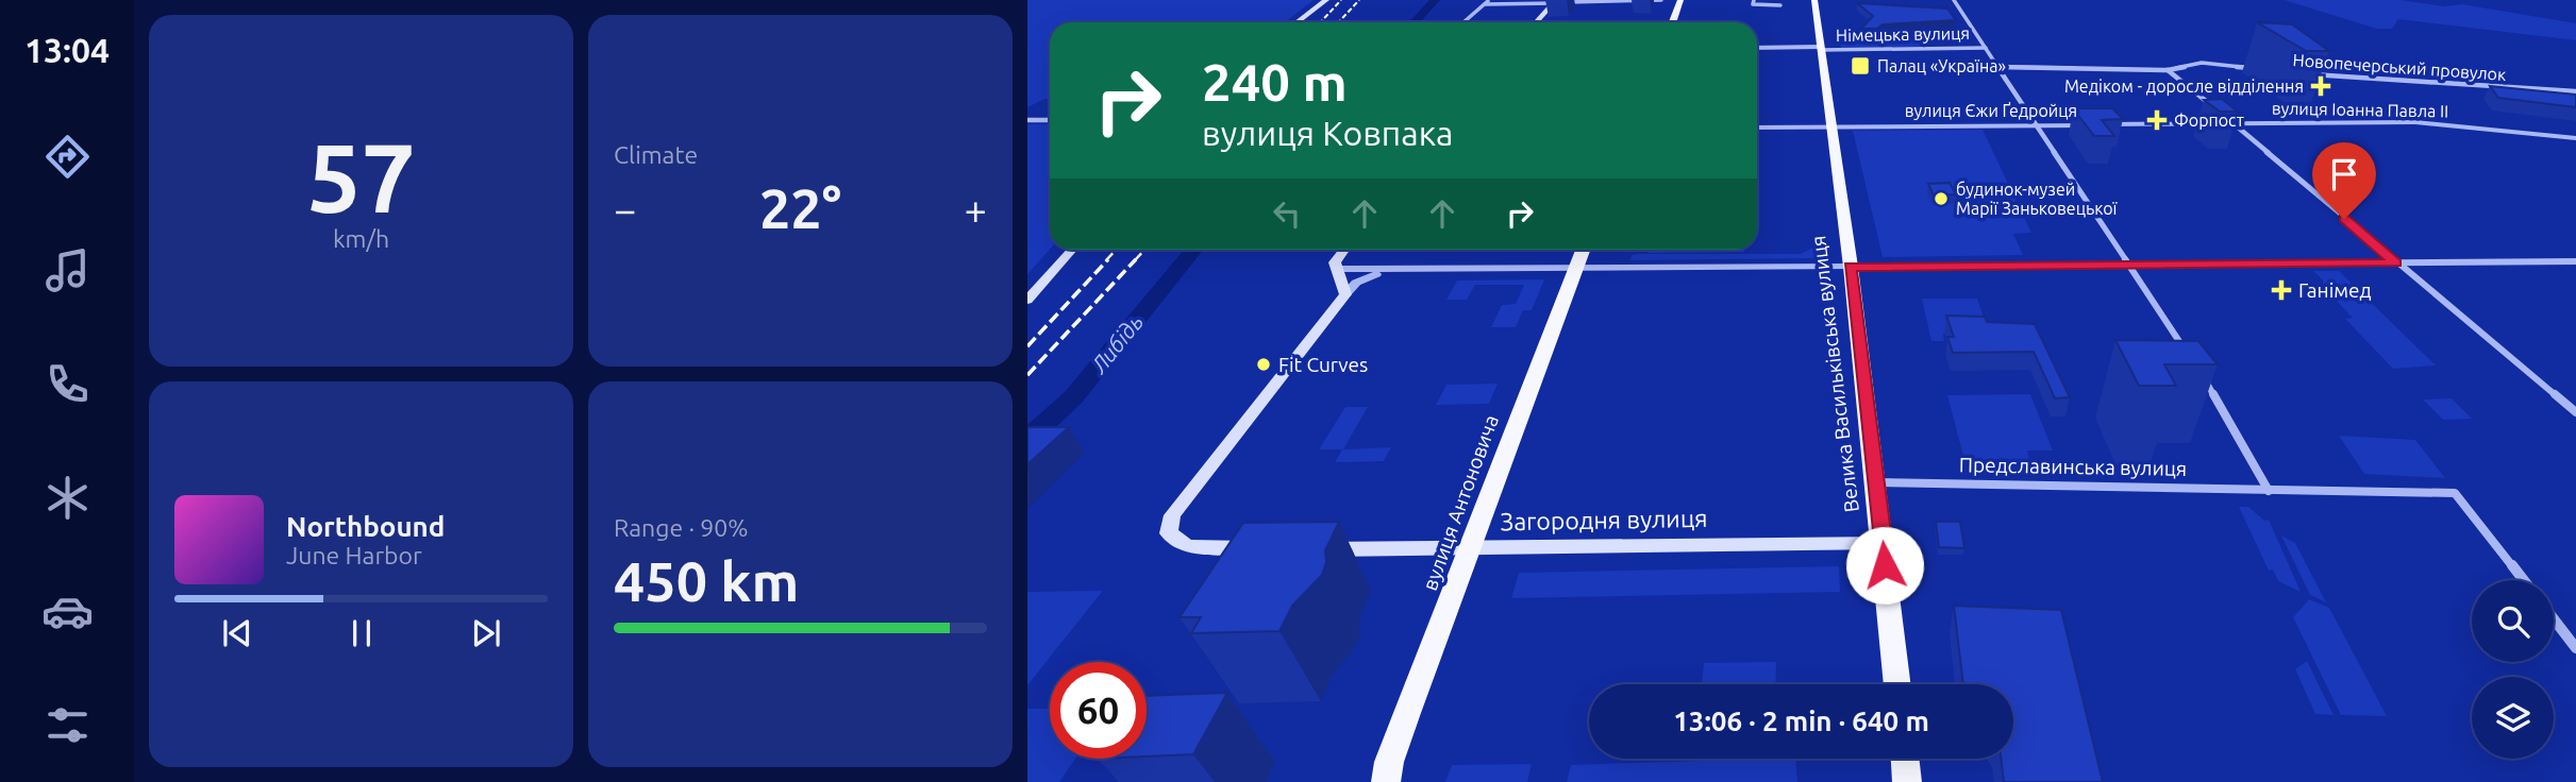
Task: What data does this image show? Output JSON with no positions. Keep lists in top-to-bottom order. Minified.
{"streets":{"main road":["Велика Васильківська вулиця","вулиця Антоновича","Загородня вулиця"],"street":["Німецька вулиця","Новопечерський провулок","вулиця Іоанна Павла II","вулиця Єжи Ґедройця","Предславинська вулиця"]},"crossings":[["Німецька вулиця","Велика Васильківська вулиця"],["вулиця Іоанна Павла II","вулиця Єжи Ґедройця"],["вулиця Єжи Ґедройця","Велика Васильківська вулиця"],["Велика Васильківська вулиця","Предславинська вулиця"],["Велика Васильківська вулиця","Загородня вулиця"],["вулиця Антоновича","Загородня вулиця"]],"water":["Либідь"],"places":{"transit":["Палац «Україна»"],"health":["Медіком - доросле відділення","Форпост","Ганімед"],"other":["будинок-музей Марії Заньковецької","Fit Curves"]},"page":{"tabs":"13:04","tile":[["57","km/h"],"Climate",["Range · 90%","450 km"]],"turn":["240 m","вулиця Ковпака"],"heat":["−","22°","+"],"song":["Northbound","June Harbor"],"limit":"60","trip":"13:06 · 2 min · 640 m"}}
